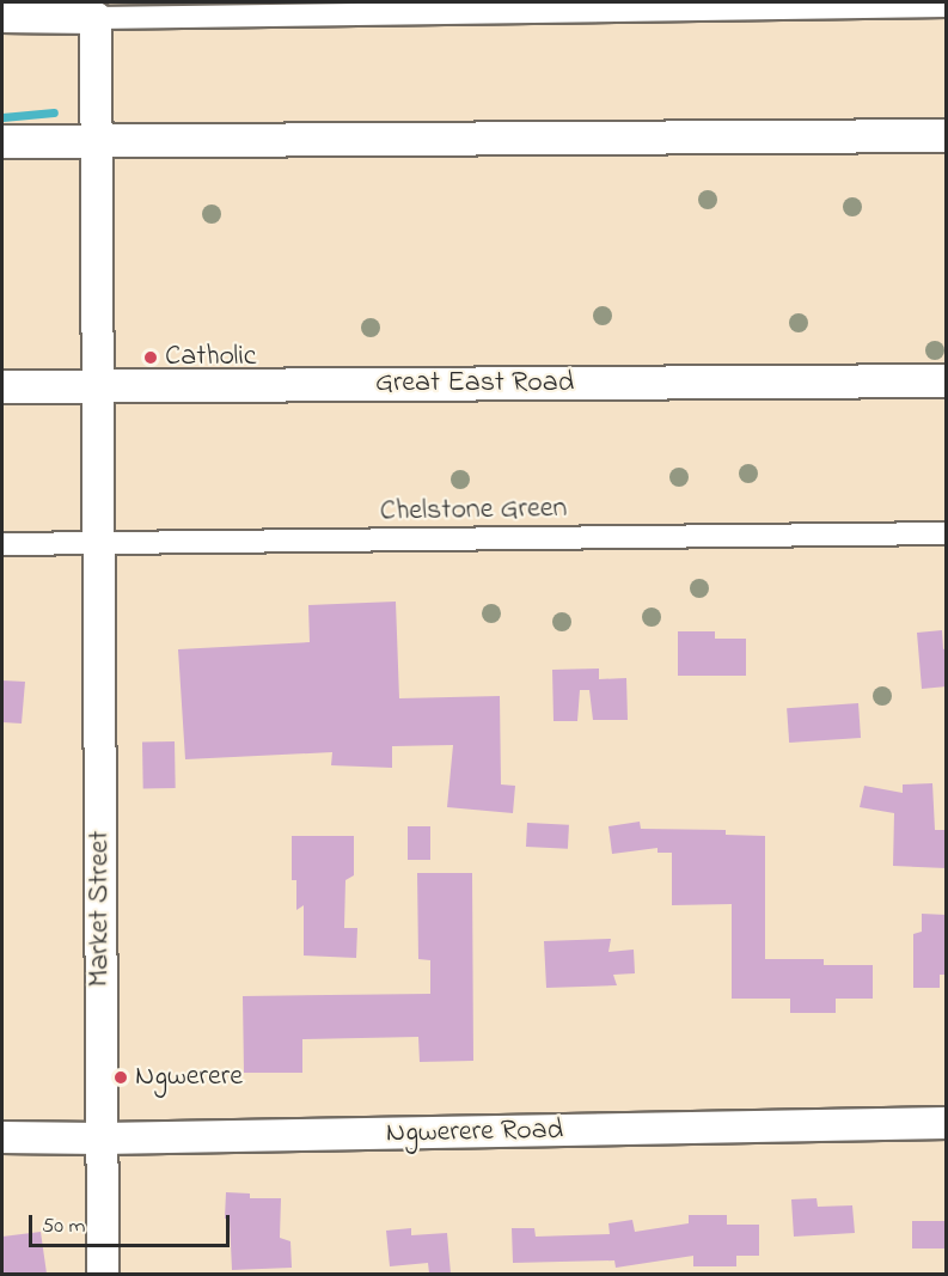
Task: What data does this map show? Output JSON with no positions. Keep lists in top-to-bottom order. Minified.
{"streets":{"main road":["Great East Road"],"street":["Chelstone Green","Market Street","Ngwerere Road"]},"crossings":[["Great East Road","Market Street"],["Chelstone Green","Market Street"],["Market Street","Ngwerere Road"]],"places":["Catholic","Ngwerere"],"scale_bar":"50 m"}
